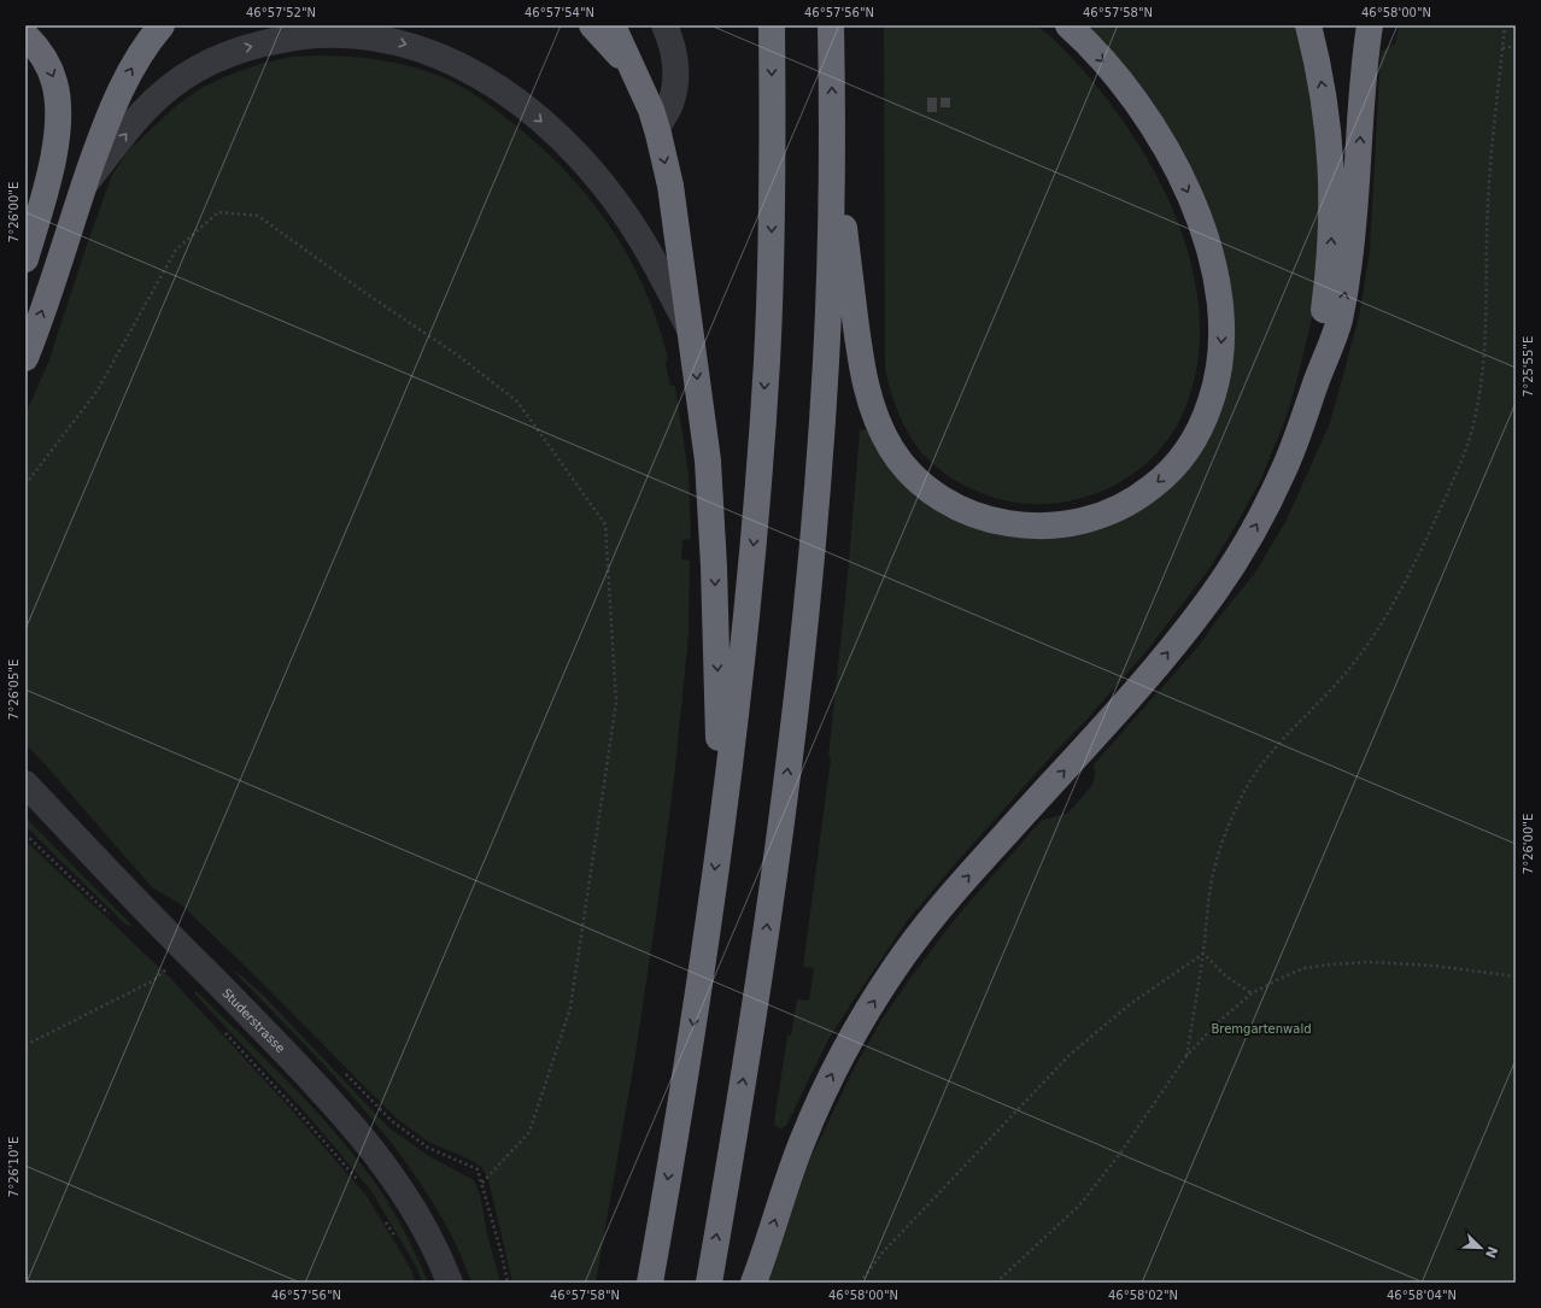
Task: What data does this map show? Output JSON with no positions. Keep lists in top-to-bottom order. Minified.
{"streets":{"street":["Studerstrasse"]},"parks":["Bremgartenwald"],"north":"bottom right","coordinates":["46°57'52\"N","46°57'54\"N","46°57'56\"N","46°57'58\"N","46°58'00\"N","7°26'00\"E","7°25'55\"E","7°26'05\"E","7°26'10\"E","46°58'02\"N","46°58'04\"N"]}
